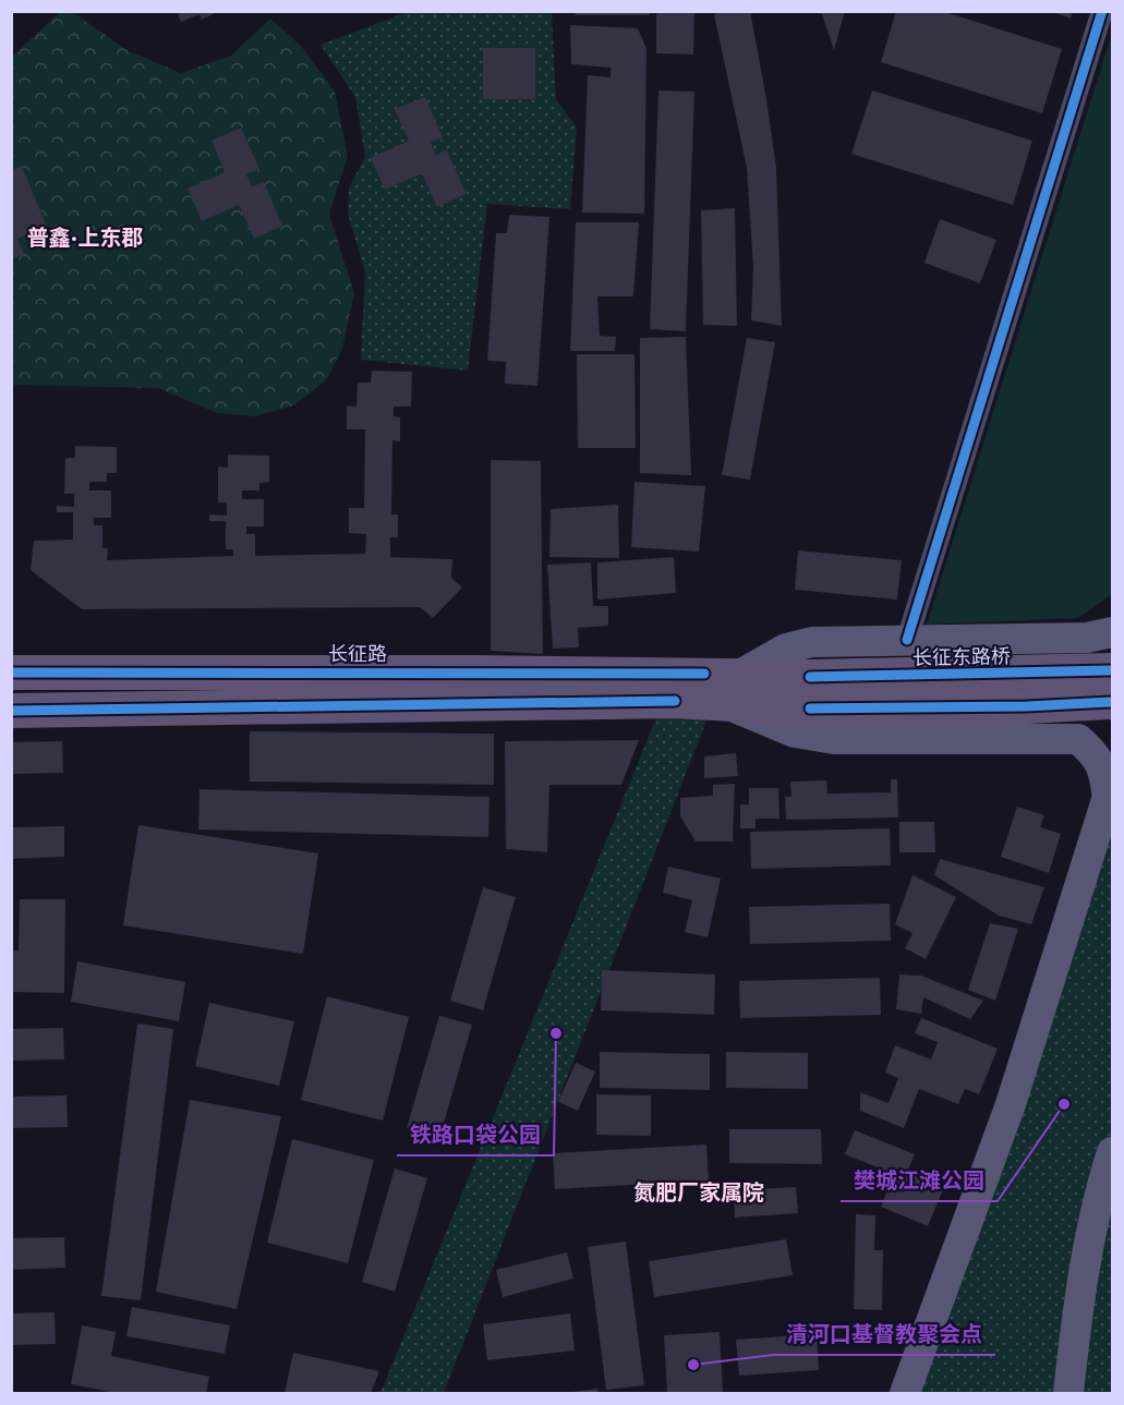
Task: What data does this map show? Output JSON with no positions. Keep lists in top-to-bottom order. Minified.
{"streets":{"main road":["长征路","长征东路桥"]},"crossings":[["长征路","长征东路桥"]],"districts":["普鑫·上东郡","氮肥厂家属院"],"places":["铁路口袋公园","樊城江滩公园","清河口基督教聚会点"]}
